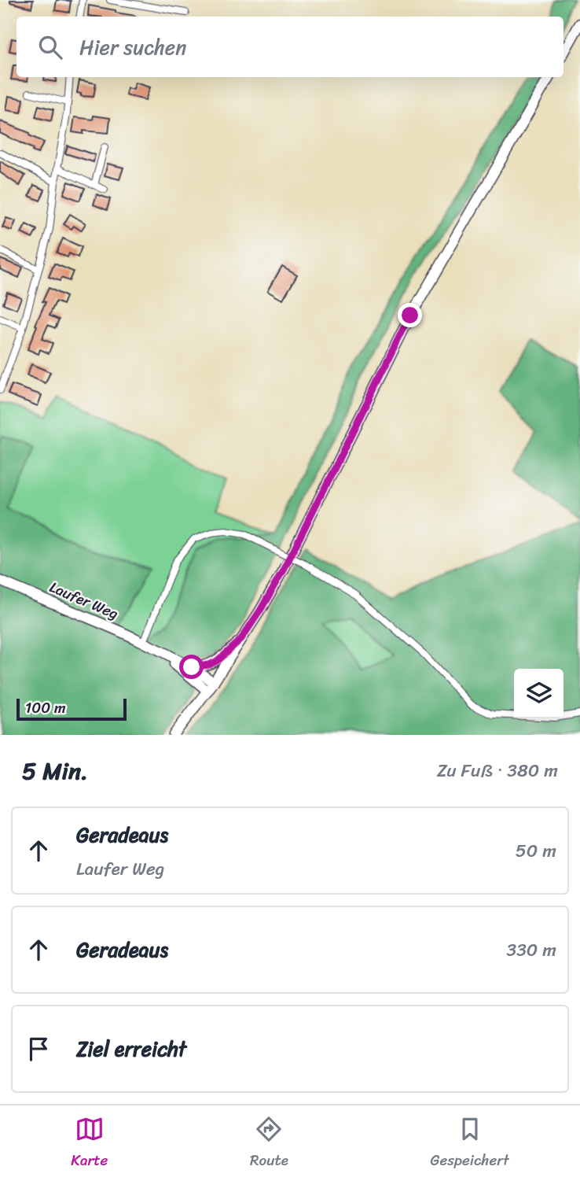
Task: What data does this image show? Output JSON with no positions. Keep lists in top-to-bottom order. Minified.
{"streets":{"main road":["Laufer Weg"]},"scale_bar":"100 m","page":{"search":"Hier suchen","scale":"100 m","heading":["5 Min.","Zu Fuß · 380 m"],"list":[["Geradeaus","Laufer Weg","50 m"],["Geradeaus","330 m"],"Ziel erreicht"],"nav":["Karte","Route","Gespeichert"]}}
